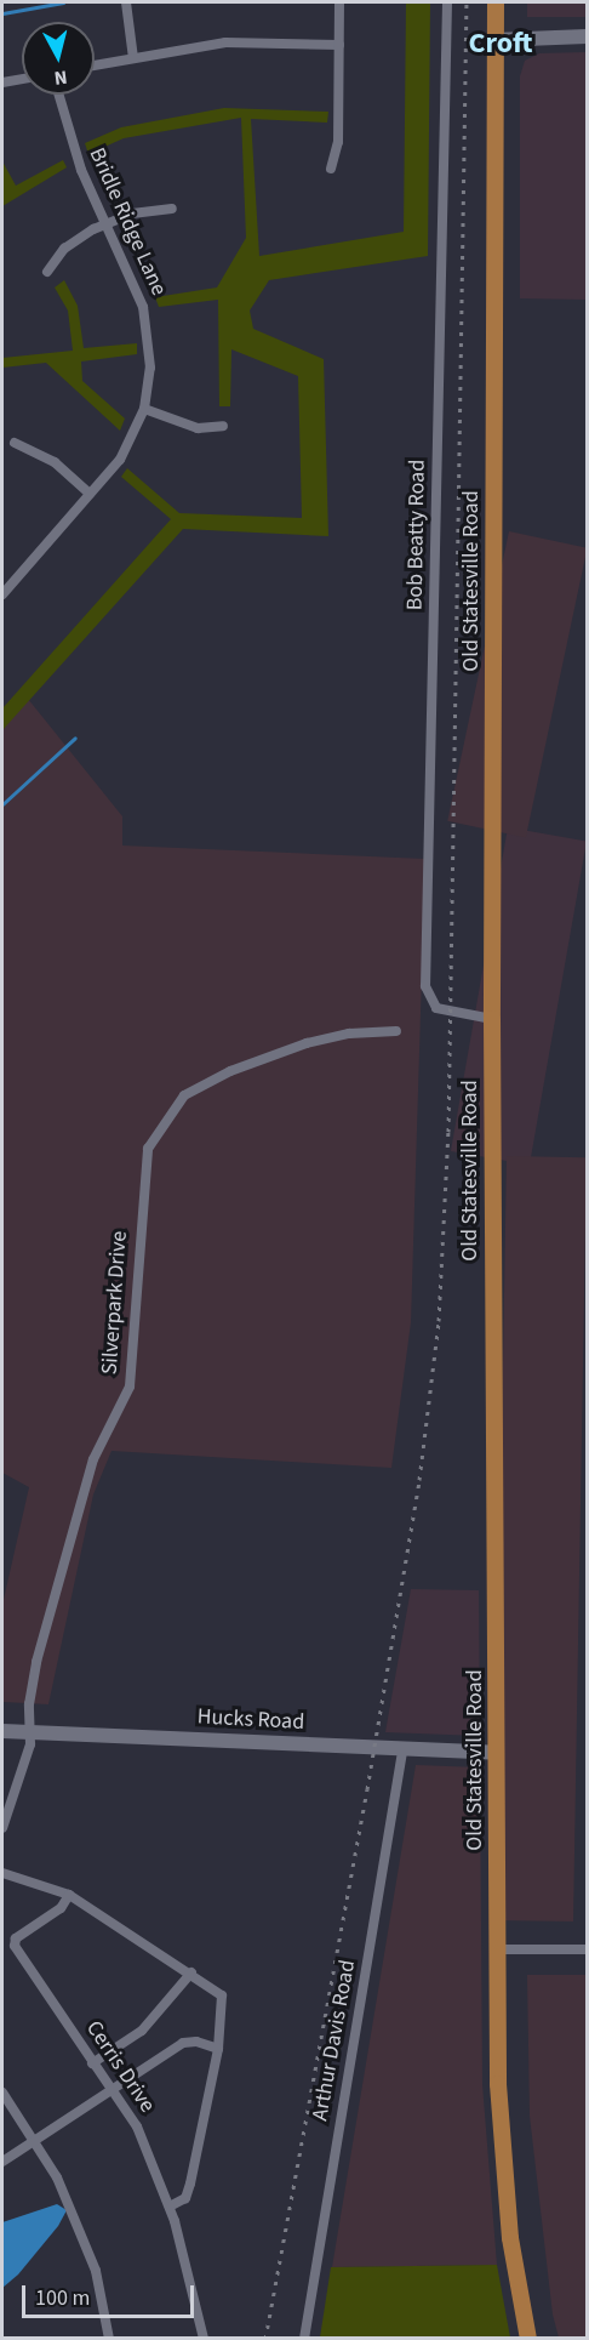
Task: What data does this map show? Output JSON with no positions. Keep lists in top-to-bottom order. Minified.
{"streets":{"main road":["Old Statesville Road","Hucks Road"],"street":["Bridle Ridge Lane","Bob Beatty Road","Silverpark Drive","Arthur Davis Road","Cerris Drive"]},"crossings":[["Bob Beatty Road","Old Statesville Road"],["Old Statesville Road","Hucks Road"],["Silverpark Drive","Hucks Road"],["Hucks Road","Arthur Davis Road"]],"districts":["Croft"],"scale_bar":"100 m","north":"bottom"}
